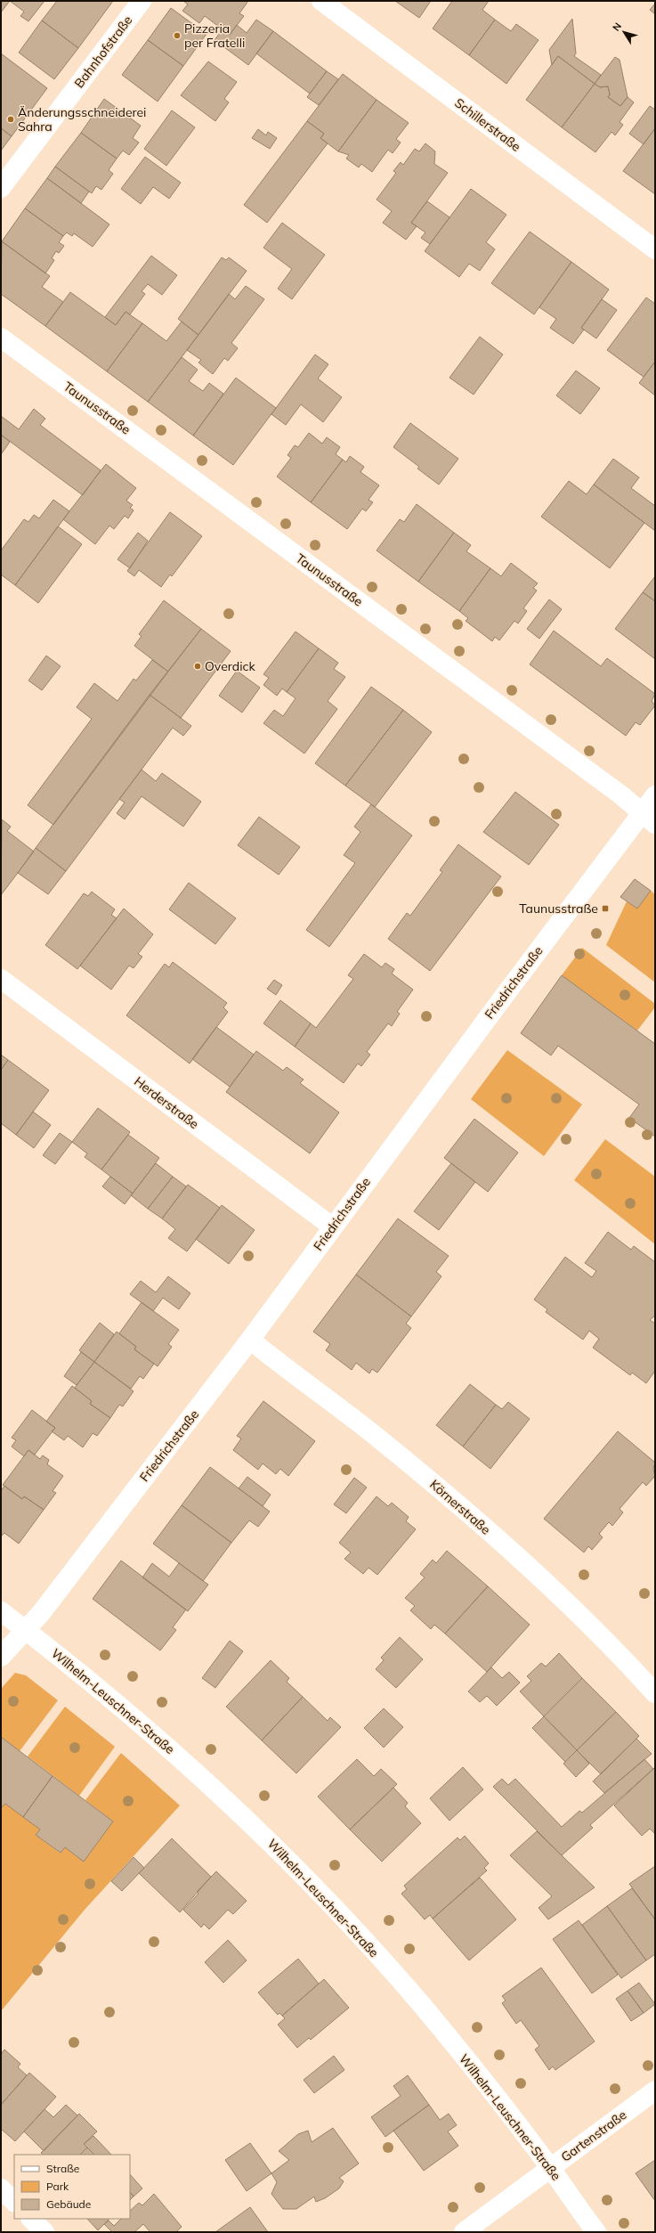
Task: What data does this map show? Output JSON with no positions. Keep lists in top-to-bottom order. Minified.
{"streets":{"street":["Bahnhofstraße","Schillerstraße","Taunusstraße","Friedrichstraße","Herderstraße","Körnerstraße","Wilhelm-Leuschner-Straße","Gartenstraße"]},"crossings":[["Taunusstraße","Friedrichstraße"],["Friedrichstraße","Herderstraße"],["Friedrichstraße","Körnerstraße"],["Friedrichstraße","Wilhelm-Leuschner-Straße"],["Wilhelm-Leuschner-Straße","Gartenstraße"]],"places":{"other":["Pizzeria per Fratelli","Änderungsschneiderei Sahra","Overdick"],"transit":["Taunusstraße"]},"legend":["Straße","Park","Gebäude"],"north":"top left"}
